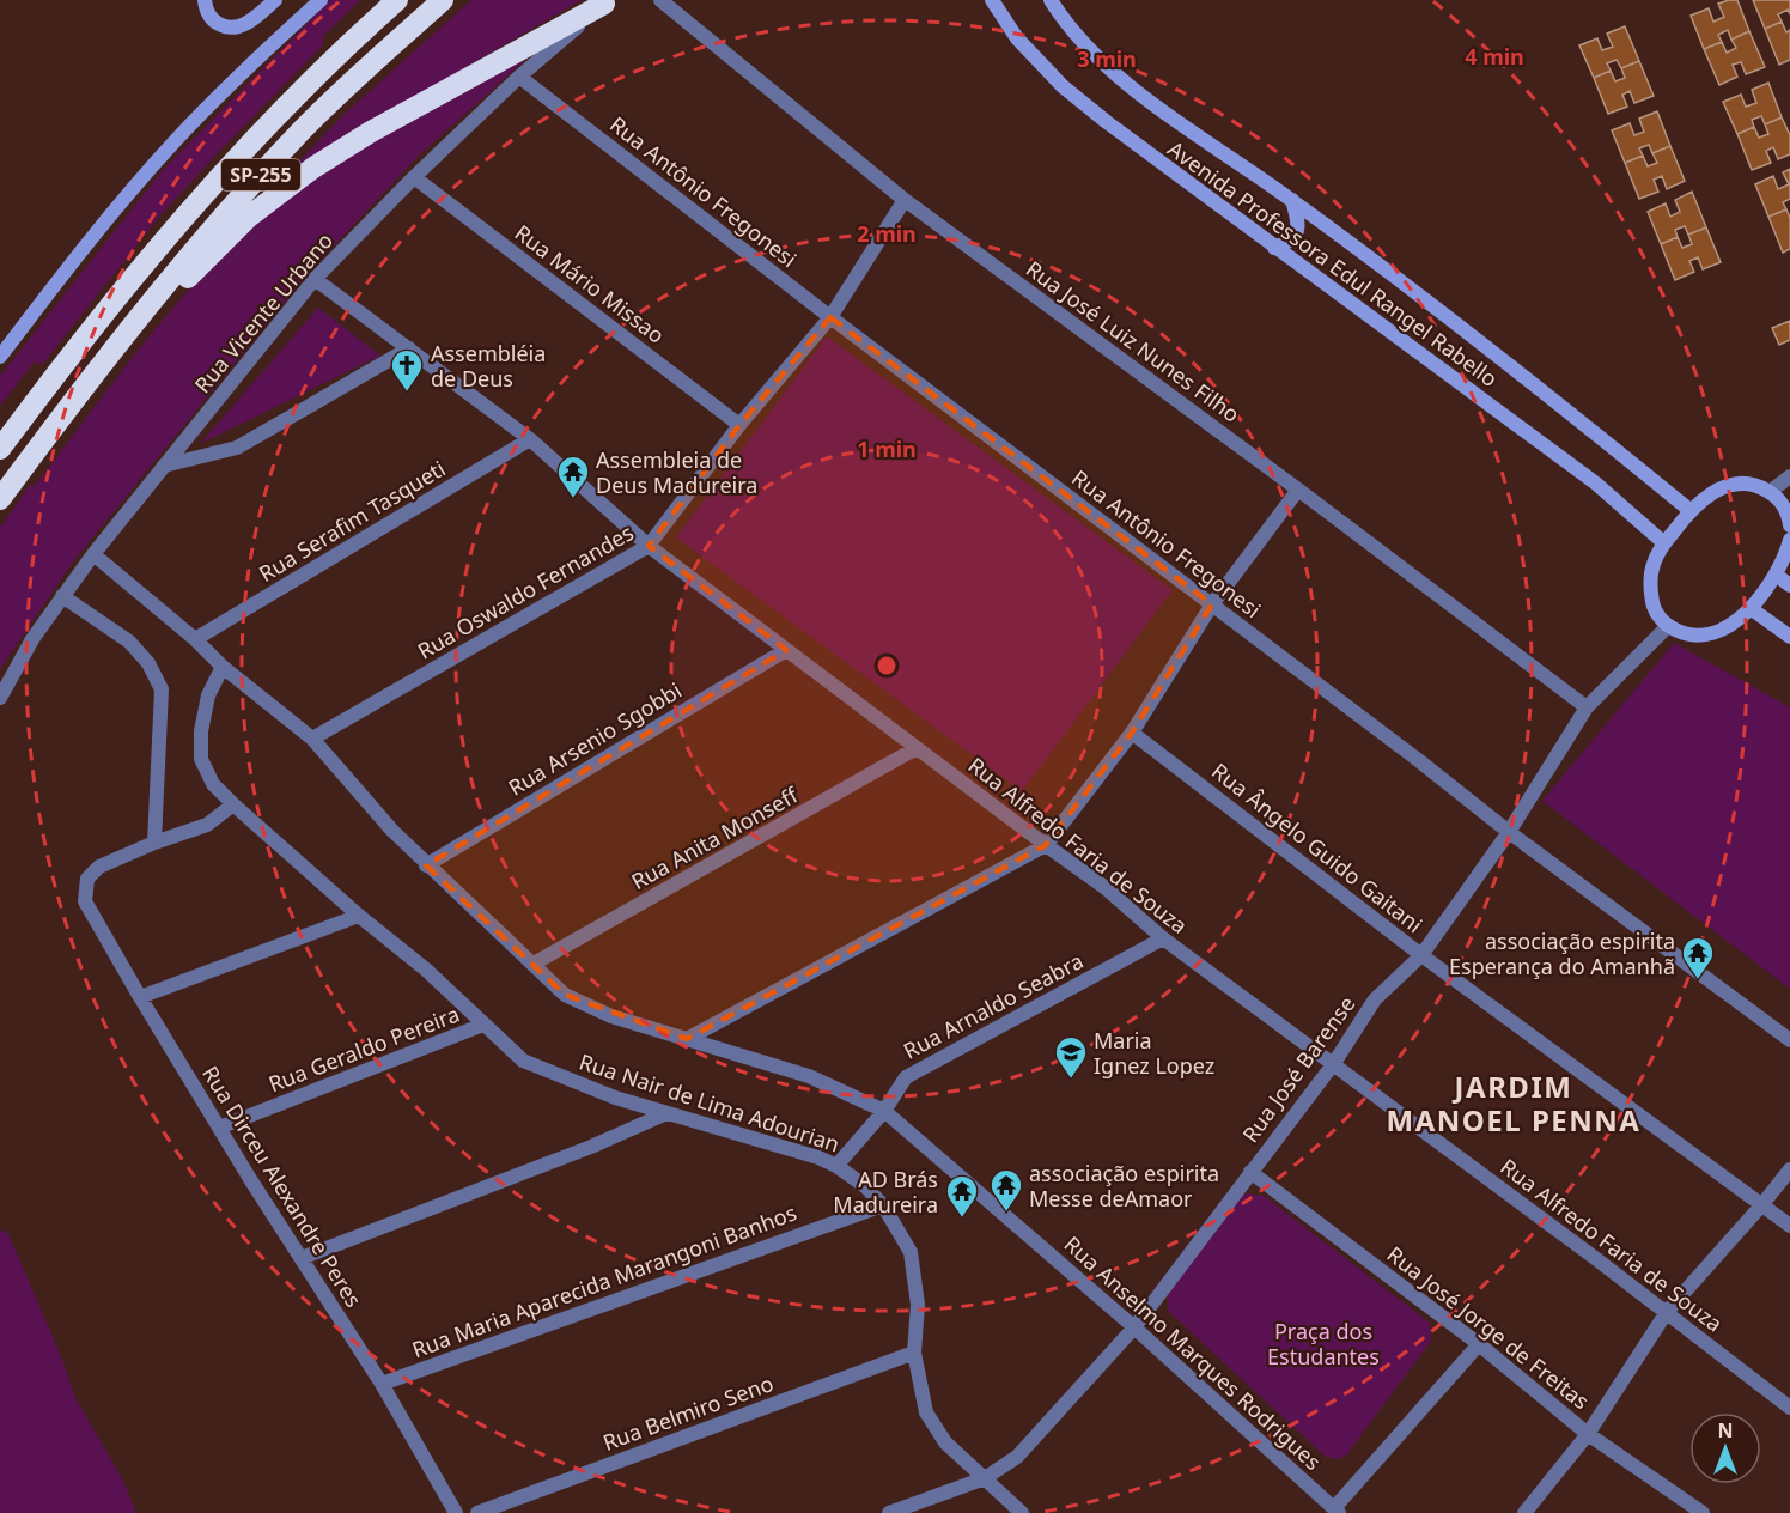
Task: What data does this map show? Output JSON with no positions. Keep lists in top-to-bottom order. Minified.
{"streets":{"highway":["SP-255"],"main road":["Avenida Professora Edul Rangel Rabello"],"street":["Rua Antônio Fregonesi","Rua Mário Missao","Rua Vicente Urbano","Rua José Luiz Nunes Filho","Rua Serafim Tasqueti","Rua Oswaldo Fernandes","Rua Arsenio Sgobbi","Rua Anita Monseff","Rua Alfredo Faria de Souza","Rua Ângelo Guido Gaitani","Rua Arnaldo Seabra","Rua Geraldo Pereira","Rua José Barense","Rua Nair de Lima Adourian","Rua Dirceu Alexandre Peres","Rua Maria Aparecida Marangoni Banhos","Rua José Jorge de Freitas","Rua Anselmo Marques Rodrigues","Rua Belmiro Seno"]},"crossings":[["Rua Antônio Fregonesi","Rua Vicente Urbano"],["Rua Antônio Fregonesi","Rua Oswaldo Fernandes"],["Rua Antônio Fregonesi","Rua José Barense"],["Rua Mário Missao","Rua Vicente Urbano"],["Rua Mário Missao","Rua Oswaldo Fernandes"],["Rua Vicente Urbano","Rua Alfredo Faria de Souza"],["Rua Vicente Urbano","Rua Anselmo Marques Rodrigues"],["Rua José Luiz Nunes Filho","Rua Oswaldo Fernandes"],["Rua José Luiz Nunes Filho","Rua José Barense"],["Rua Serafim Tasqueti","Rua Alfredo Faria de Souza"],["Rua Serafim Tasqueti","Rua Anselmo Marques Rodrigues"],["Rua Oswaldo Fernandes","Rua Alfredo Faria de Souza"],["Rua Oswaldo Fernandes","Rua Anselmo Marques Rodrigues"],["Rua Arsenio Sgobbi","Rua Alfredo Faria de Souza"],["Rua Arsenio Sgobbi","Rua Anselmo Marques Rodrigues"],["Rua Anita Monseff","Rua Alfredo Faria de Souza"],["Rua Anita Monseff","Rua Anselmo Marques Rodrigues"],["Rua Alfredo Faria de Souza","Rua Arnaldo Seabra"],["Rua Alfredo Faria de Souza","Rua José Barense"],["Rua Ângelo Guido Gaitani","Rua José Barense"],["Rua Arnaldo Seabra","Rua Nair de Lima Adourian"],["Rua Arnaldo Seabra","Rua Anselmo Marques Rodrigues"],["Rua Geraldo Pereira","Rua Nair de Lima Adourian"],["Rua Geraldo Pereira","Rua Dirceu Alexandre Peres"],["Rua José Barense","Rua Nair de Lima Adourian"],["Rua José Barense","Rua José Jorge de Freitas"],["Rua José Barense","Rua Anselmo Marques Rodrigues"],["Rua Nair de Lima Adourian","Rua Maria Aparecida Marangoni Banhos"],["Rua Nair de Lima Adourian","Rua Anselmo Marques Rodrigues"],["Rua Nair de Lima Adourian","Rua Belmiro Seno"],["Rua Dirceu Alexandre Peres","Rua Maria Aparecida Marangoni Banhos"]],"districts":["JARDIM MANOEL PENNA"],"parks":["Praça dos Estudantes"],"places":{"church":["Assembléia de Deus"],"temple":["Assembleia de Deus Madureira","associação espirita Esperança do Amanhã","associação espirita Messe deAmaor","AD Brás Madureira"],"school or university":["Maria Ignez Lopez"]},"north":"top","rings":["4 min","3 min","2 min","1 min"]}
